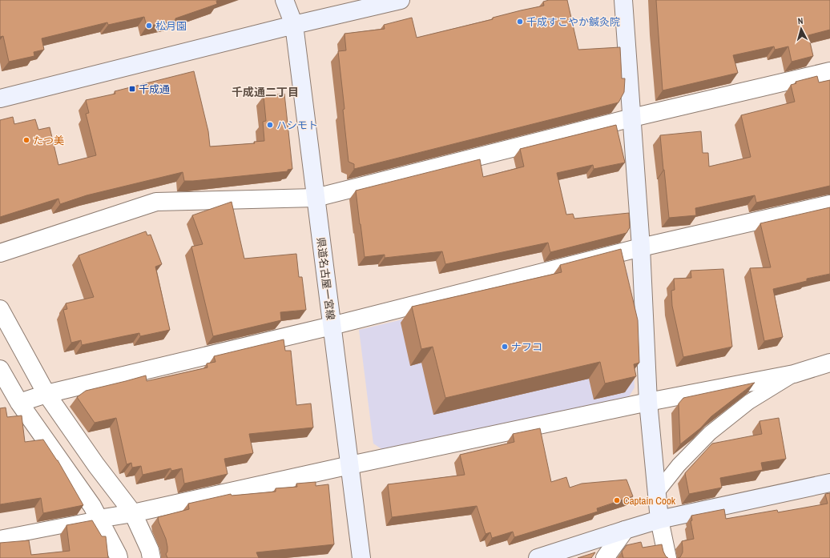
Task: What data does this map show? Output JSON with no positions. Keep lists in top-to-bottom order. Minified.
{"streets":{"street":["県道名古屋一宮線"]},"districts":["千成通二丁目"],"places":{"other":["千成すこやか鍼灸院","松月園","ハシモト","たつ美","ナフコ","Captain Cook"],"transit":["千成通"]},"north":"top"}
